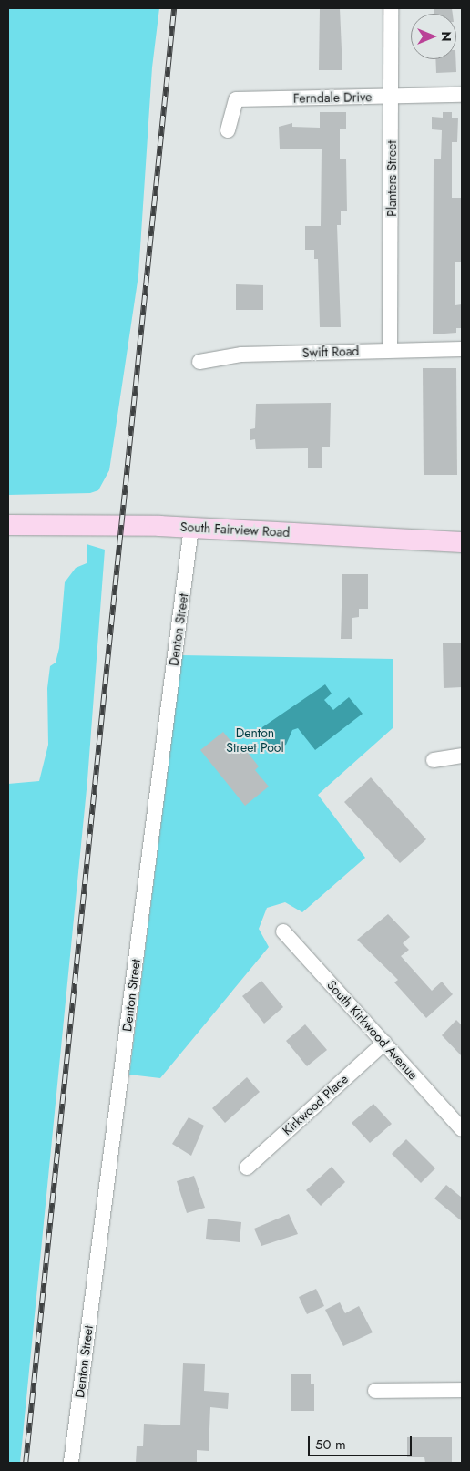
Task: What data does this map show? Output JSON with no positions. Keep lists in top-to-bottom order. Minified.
{"streets":{"main road":["South Fairview Road"],"street":["Ferndale Drive","Planters Street","Swift Road","Denton Street","South Kirkwood Avenue","Kirkwood Place"]},"crossings":[["Ferndale Drive","Planters Street"],["Planters Street","Swift Road"],["South Fairview Road","Denton Street"],["South Kirkwood Avenue","Kirkwood Place"]],"parks":["Denton Street Pool"],"scale_bar":"50 m","north":"right"}
